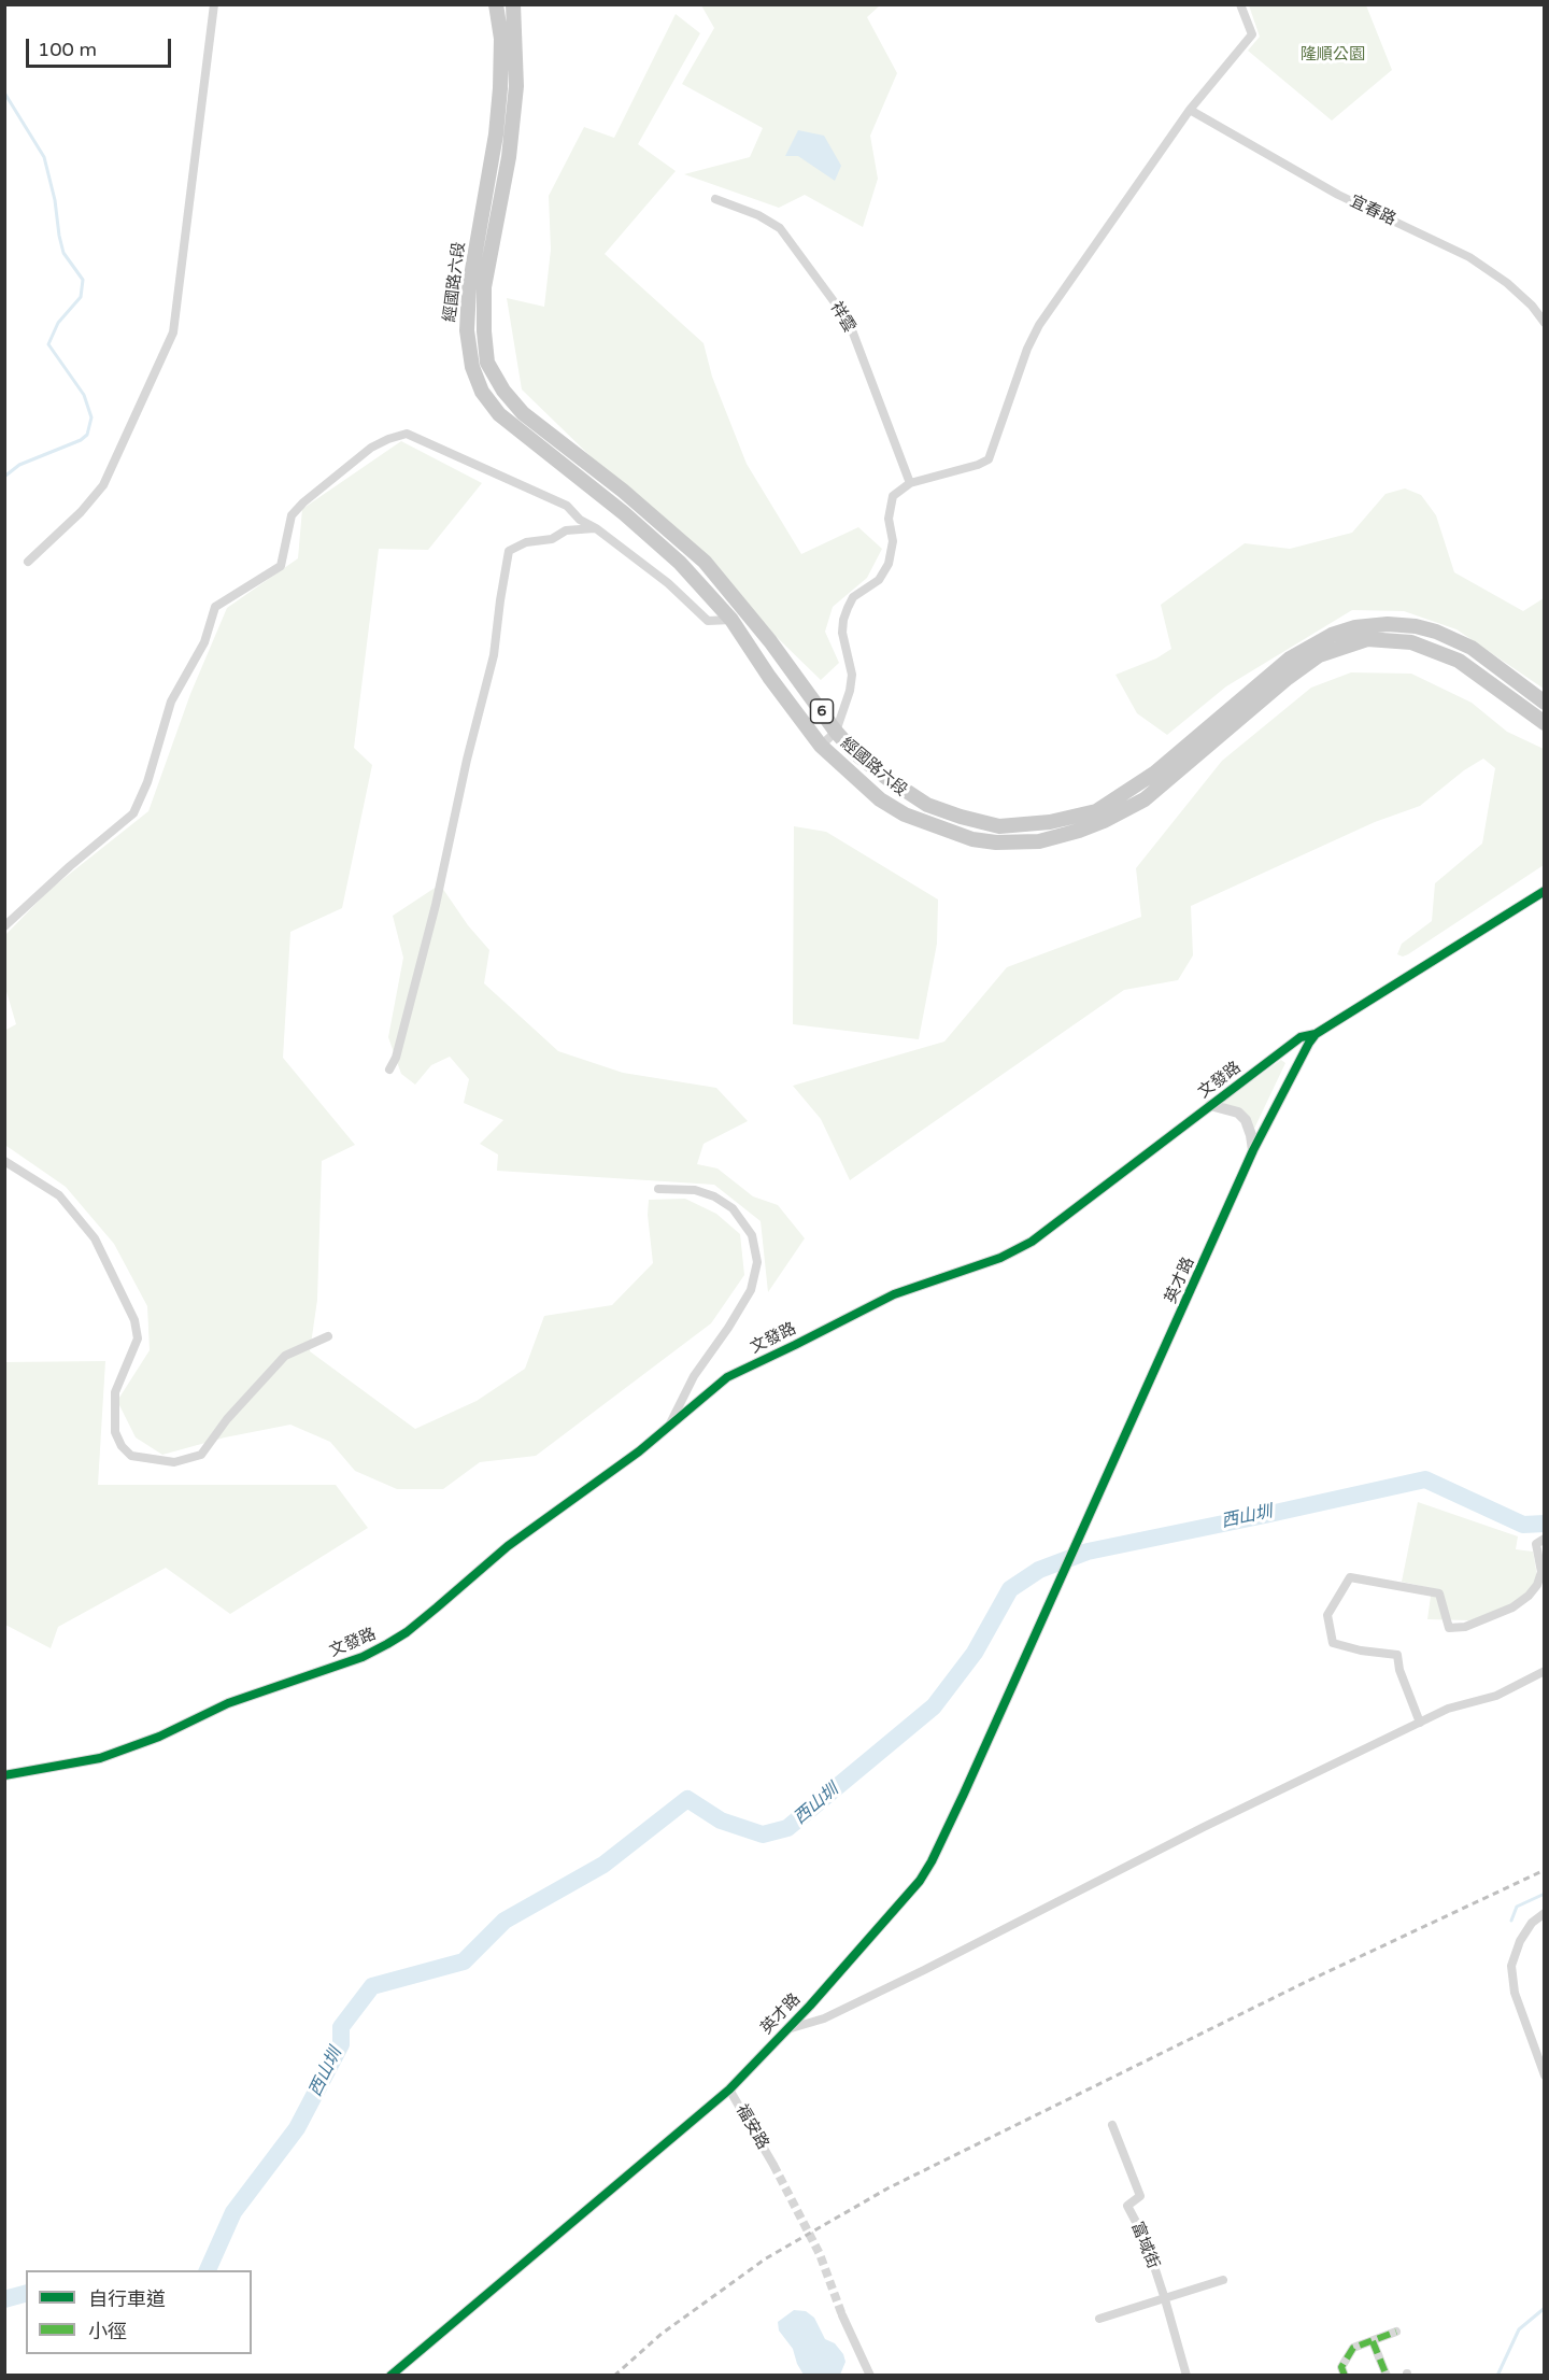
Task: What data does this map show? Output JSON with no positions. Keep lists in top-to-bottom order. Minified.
{"streets":{"main road":["經國路六段","6"],"street":["宜春路","祥雲","文發路","英才路","福安路","富域街"]},"crossings":[["文發路","英才路"],["英才路","福安路"]],"water":["西山圳"],"parks":["隆順公園"],"legend":["自行車道","小徑"],"scale_bar":"100 m"}
